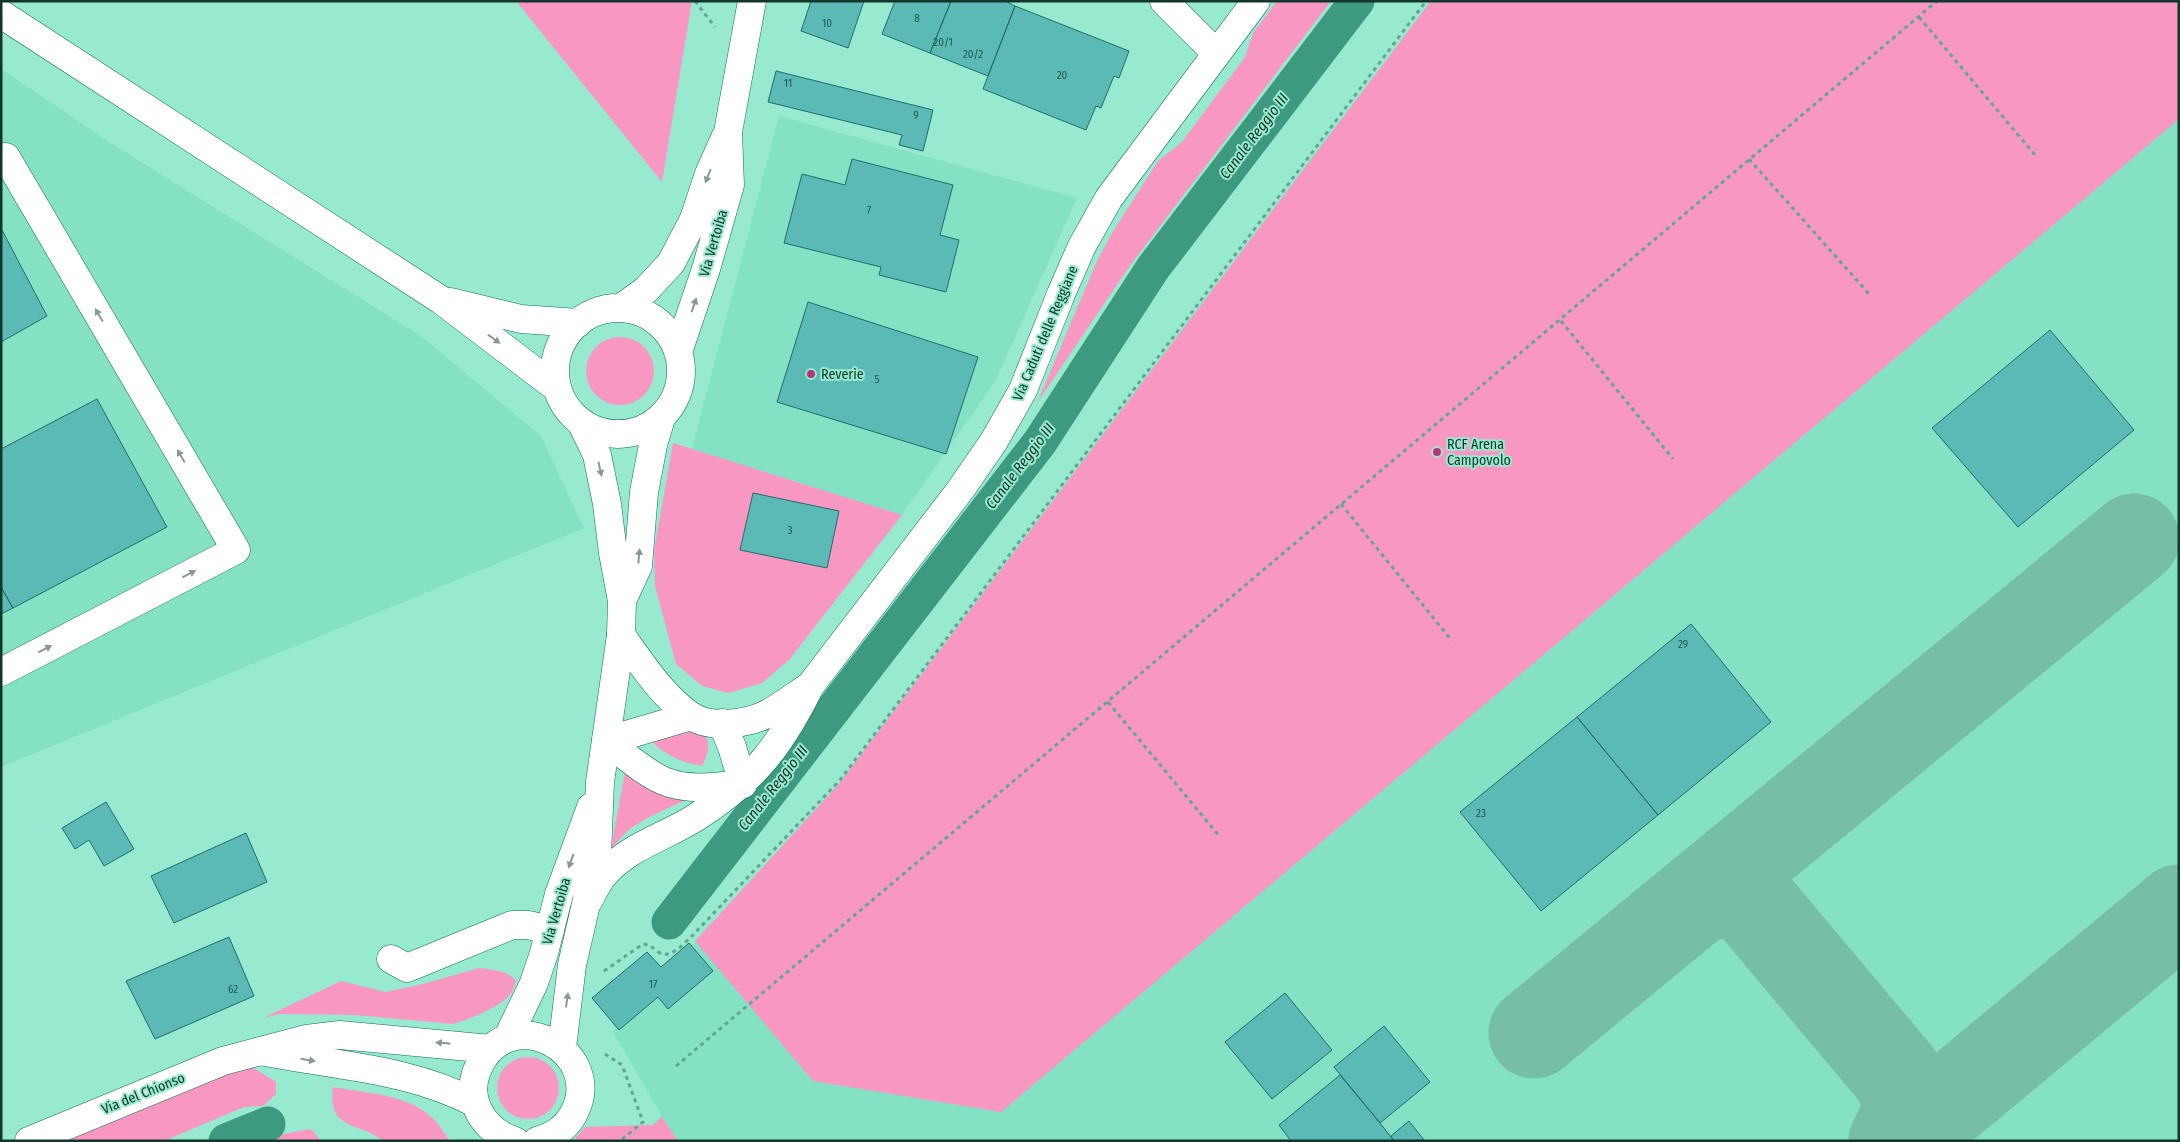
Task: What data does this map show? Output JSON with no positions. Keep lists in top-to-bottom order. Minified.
{"streets":{"main road":["Via Vertoiba","Via Caduti delle Reggiane","Via del Chionso"]},"crossings":[["Via Vertoiba","Via Caduti delle Reggiane"],["Via Vertoiba","Via del Chionso"]],"water":["Canale Reggio III"],"places":["Reverie","RCF Arena Campovolo"],"house_numbers":["8","10","20/1","20/2","20","11","9","7","5","3","29","23","17","62"]}
